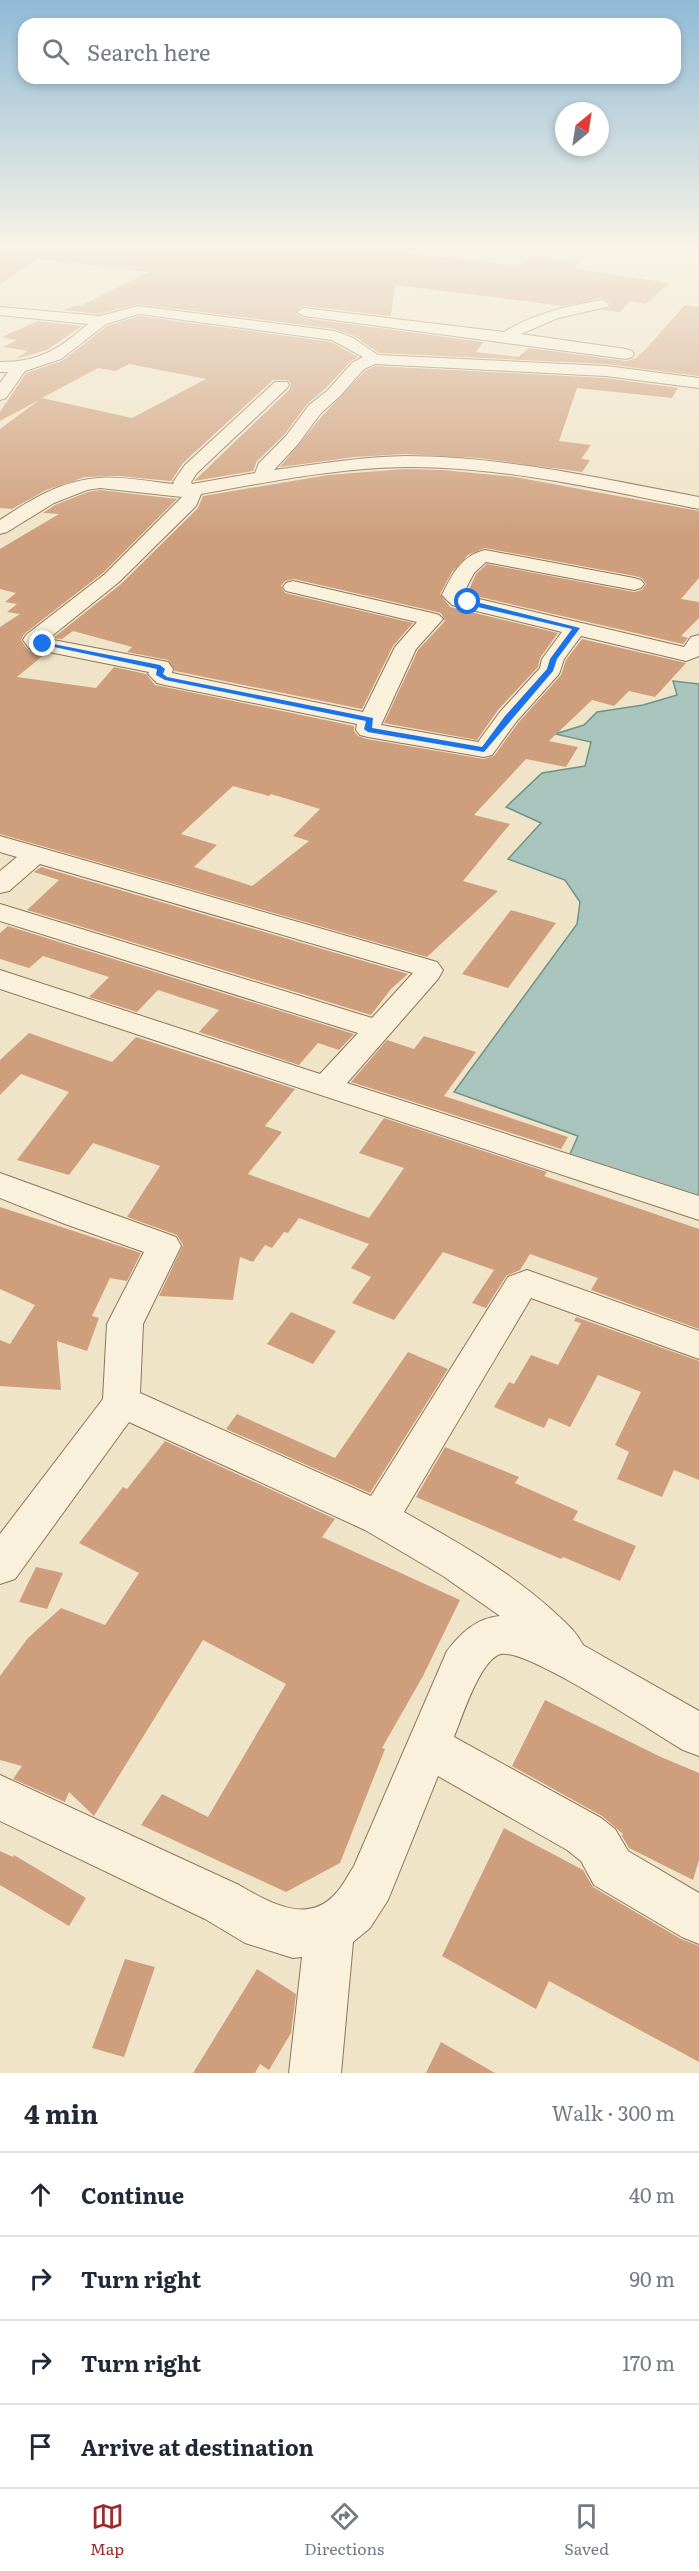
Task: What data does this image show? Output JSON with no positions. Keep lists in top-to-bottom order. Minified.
{"north":"top right","page":{"search":"Search here","heading":["4 min","Walk · 300 m"],"list":[["Continue","40 m"],["Turn right","90 m"],["Turn right","170 m"],"Arrive at destination"],"nav":["Map","Directions","Saved"]}}
